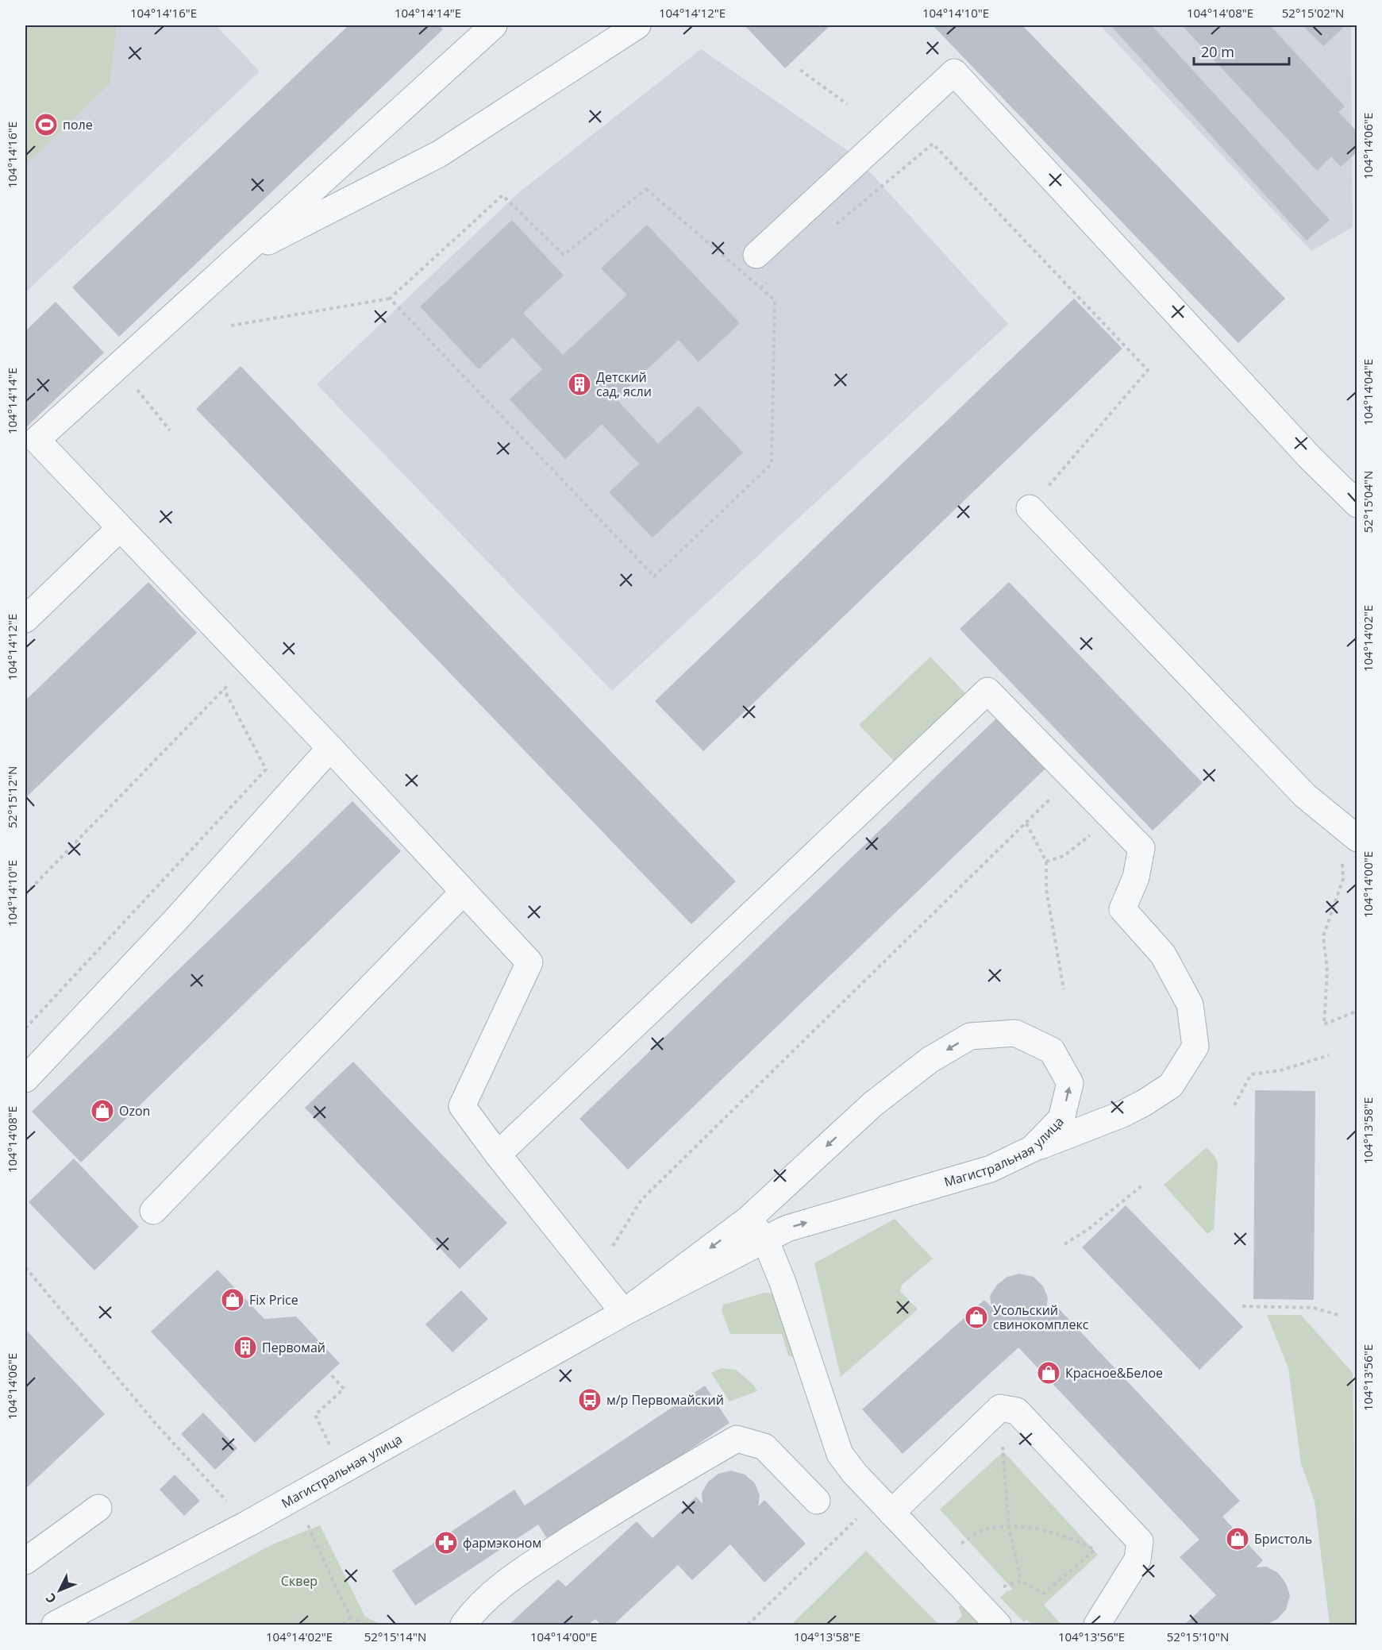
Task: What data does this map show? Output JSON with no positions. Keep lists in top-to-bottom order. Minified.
{"streets":{"street":["Магистральная улица"]},"parks":["Сквер"],"places":{"sports":["поле"],"building":["Детский сад, ясли","Первомай"],"shop":["Ozon","Fix Price","Усольский свинокомплекс","Красное&Белое","Бристоль"],"bus stop":["м/р Первомайский"],"pharmacy":["фармэконом"]},"scale_bar":"20 m","north":"bottom left","coordinates":["104°14'16\"E","104°14'14\"E","104°14'12\"E","104°14'10\"E","104°14'08\"E","52°15'02\"N","104°14'06\"E","104°14'04\"E","52°15'04\"N","104°14'02\"E","52°15'12\"N","104°14'00\"E","104°13'58\"E","104°13'56\"E","52°15'14\"N","52°15'10\"N"]}
